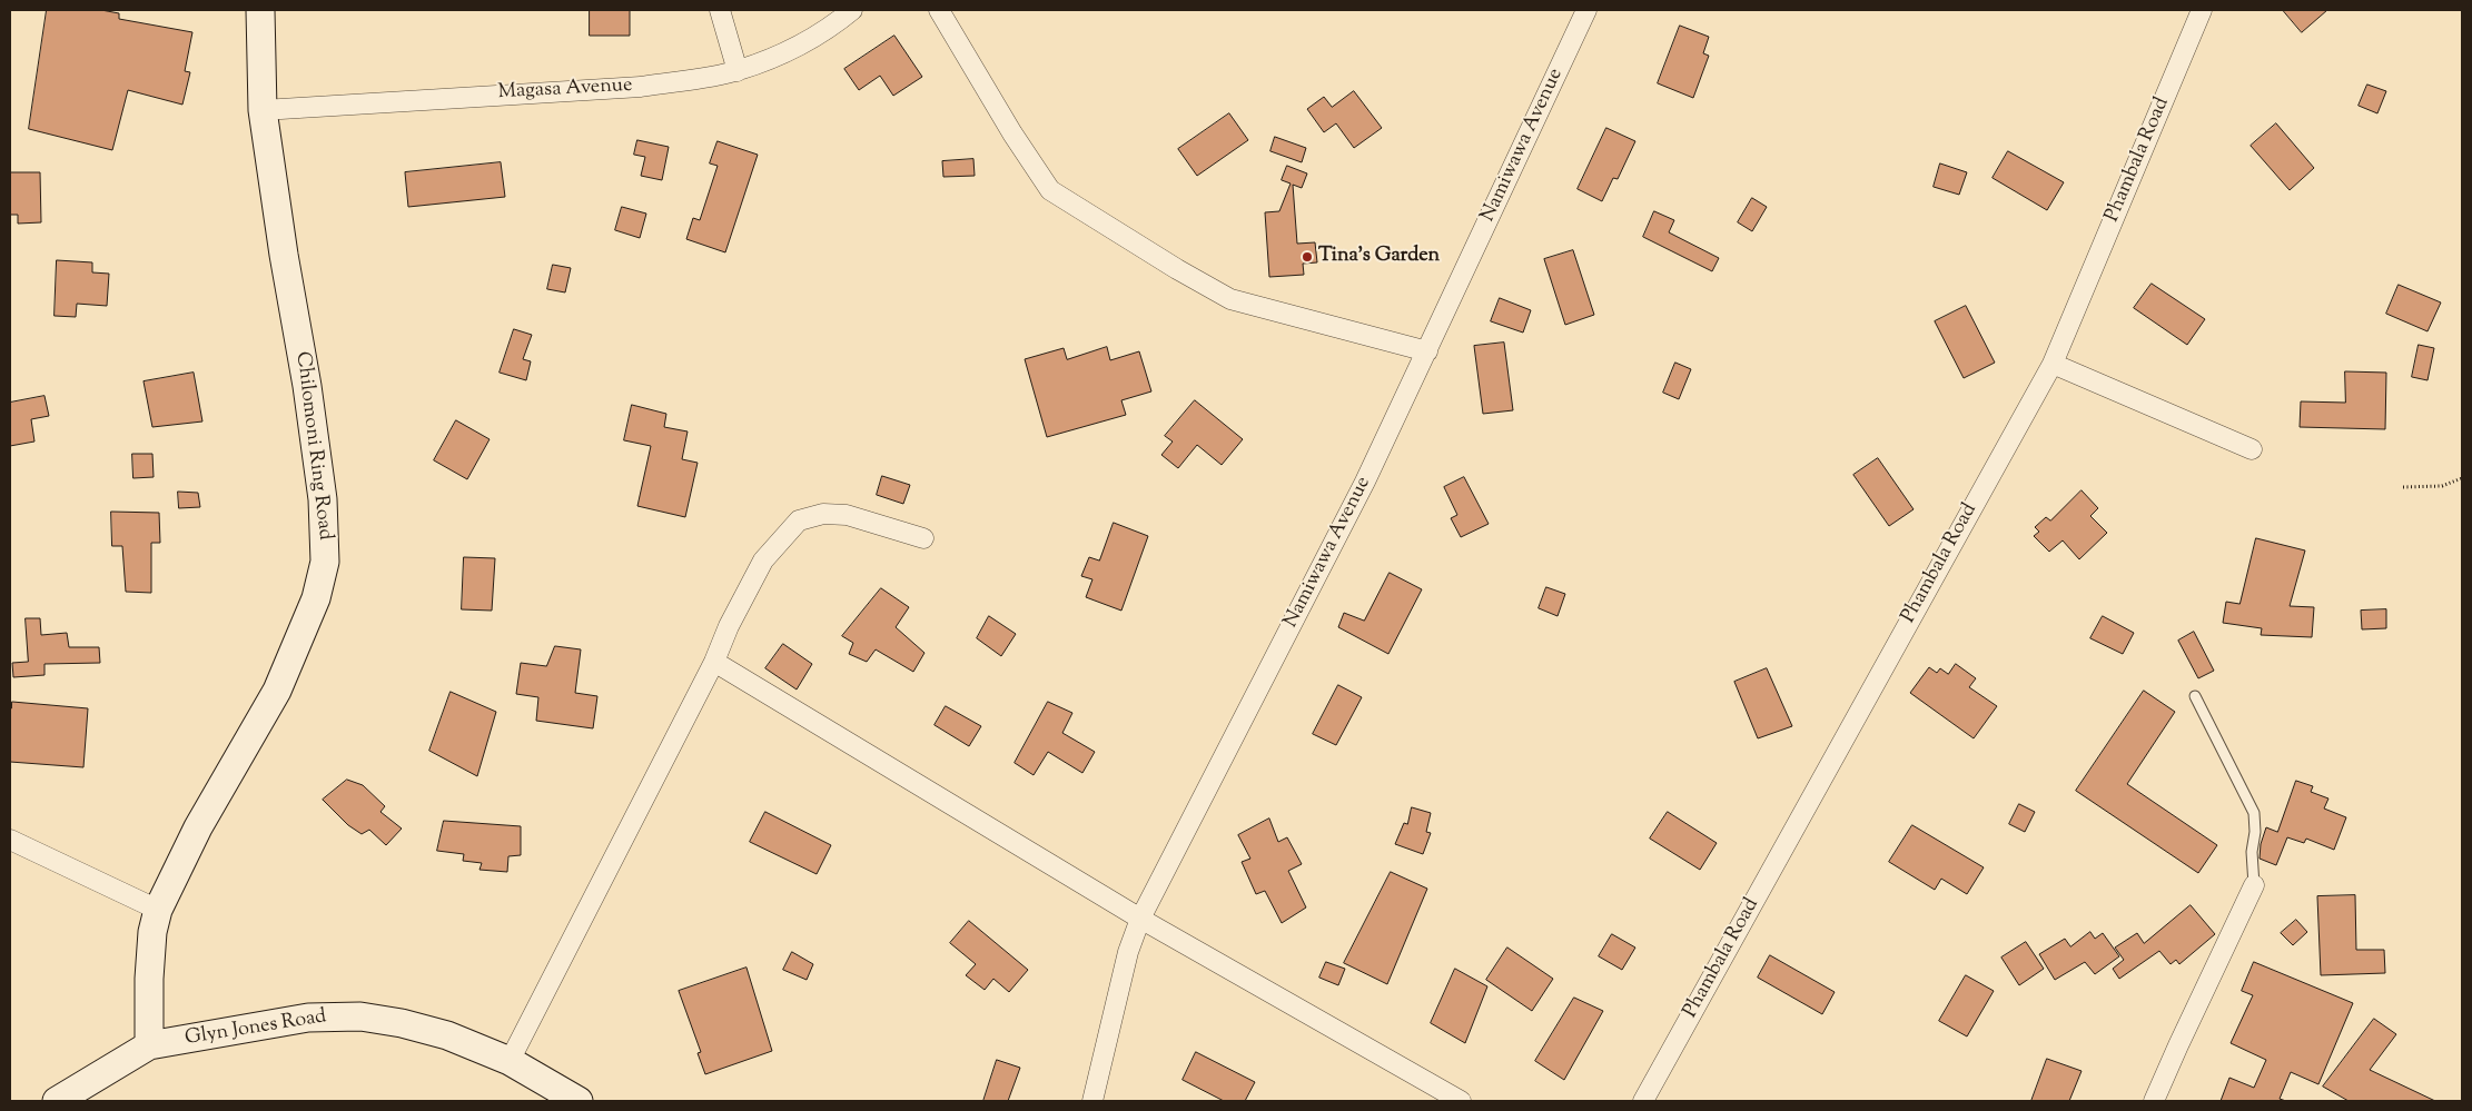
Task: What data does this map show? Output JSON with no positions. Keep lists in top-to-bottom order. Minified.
{"streets":{"street":["Magasa Avenue","Namiwawa Avenue","Phambala Road","Chilomoni Ring Road","Glyn Jones Road"]},"crossings":[["Magasa Avenue","Chilomoni Ring Road"],["Chilomoni Ring Road","Glyn Jones Road"]],"places":["Tina's Garden"]}
